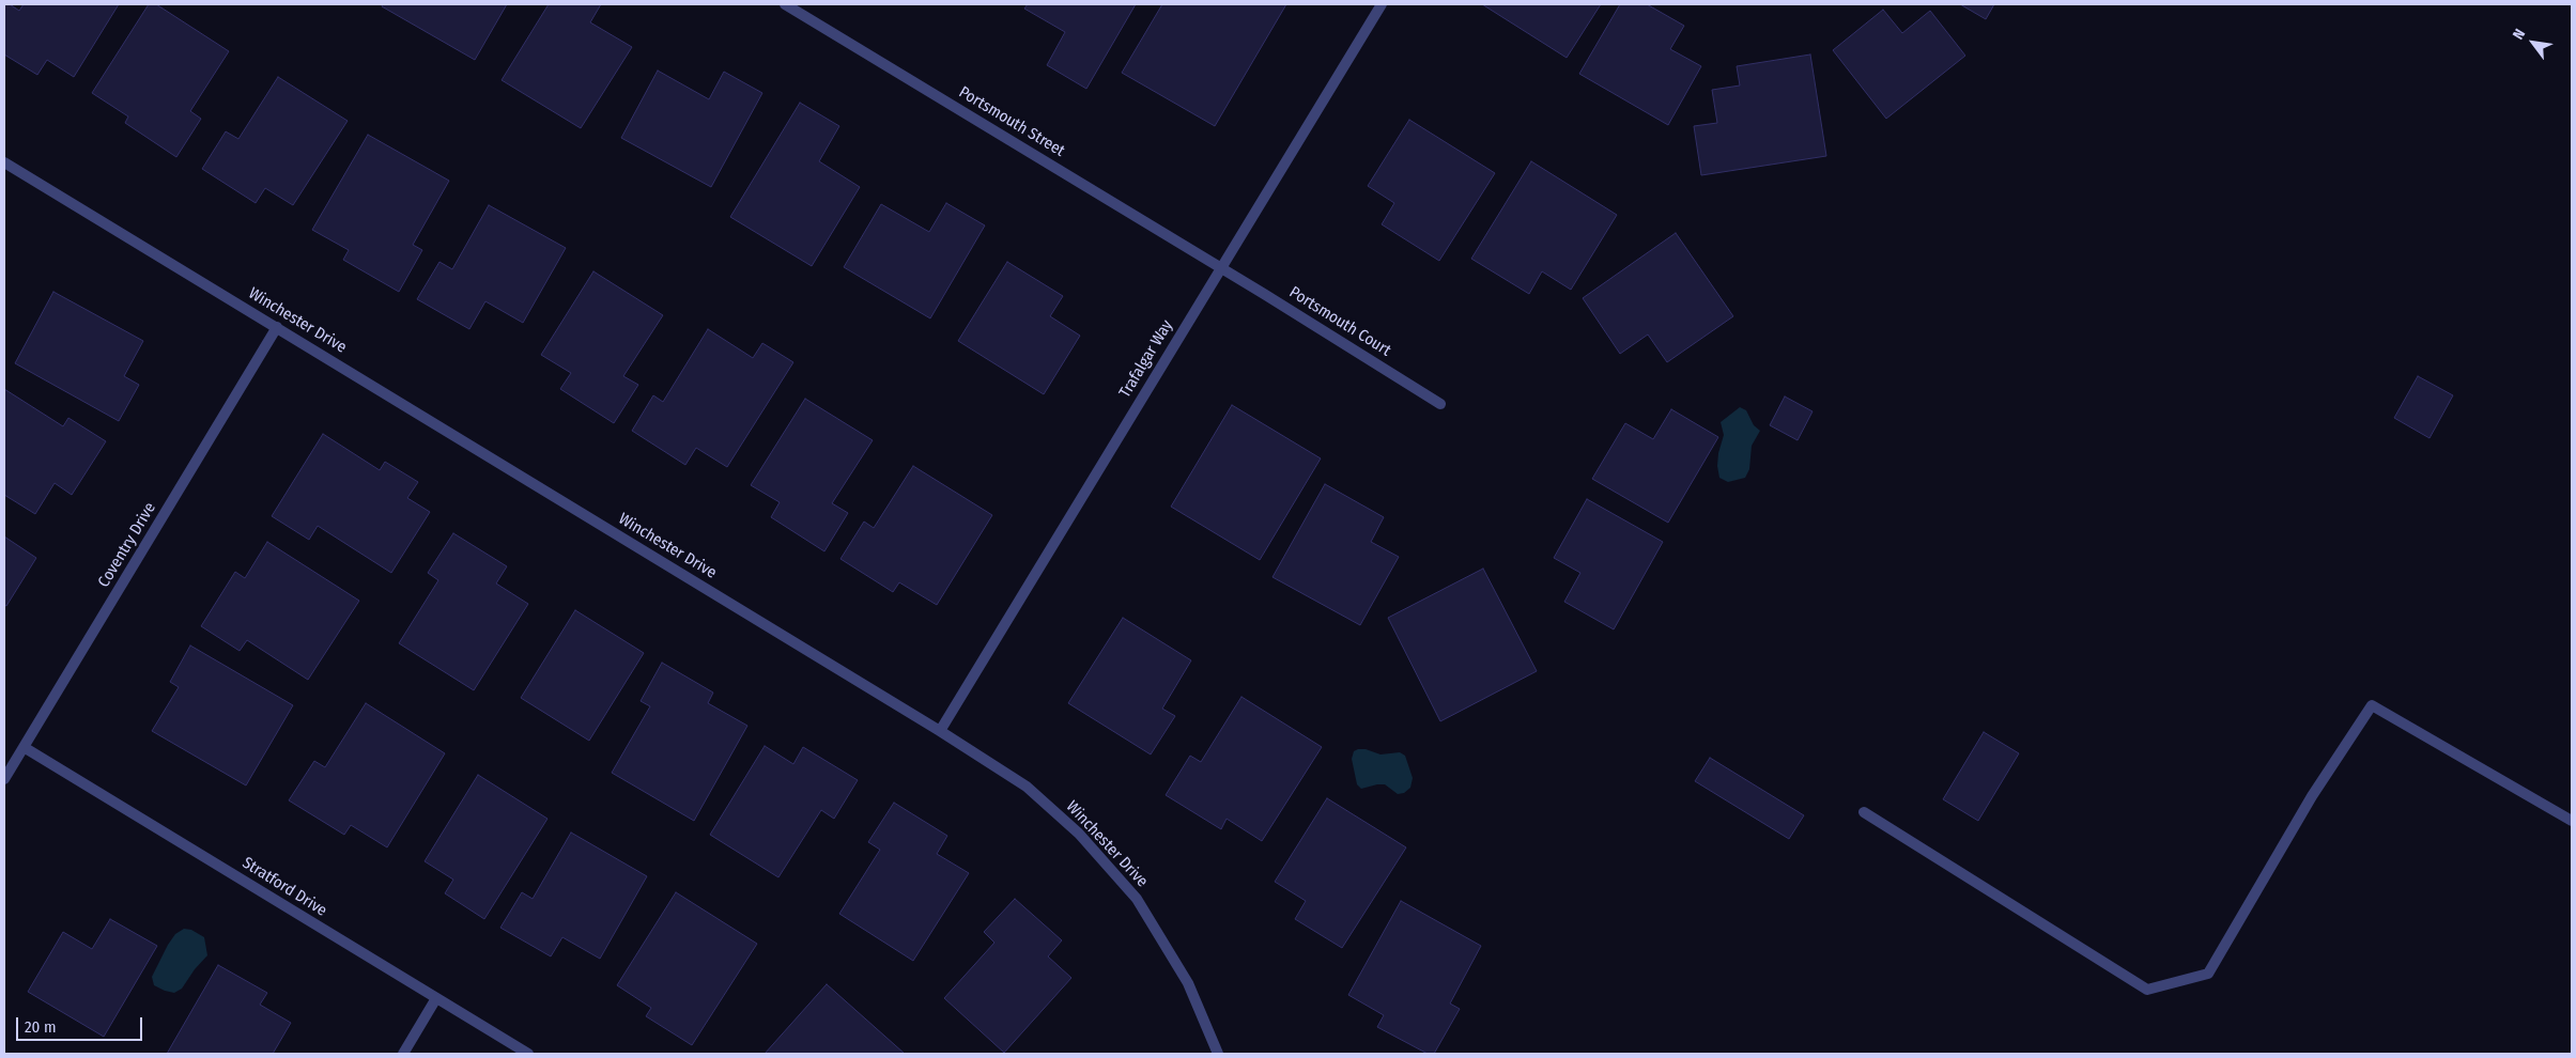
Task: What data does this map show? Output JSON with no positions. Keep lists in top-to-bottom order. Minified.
{"streets":{"street":["Portsmouth Street","Winchester Drive","Portsmouth Court","Trafalgar Way","Coventry Drive","Stratford Drive"]},"crossings":[["Portsmouth Street","Portsmouth Court"],["Portsmouth Street","Trafalgar Way"],["Winchester Drive","Trafalgar Way"],["Winchester Drive","Coventry Drive"],["Portsmouth Court","Trafalgar Way"],["Coventry Drive","Stratford Drive"]],"scale_bar":"20 m","north":"top left"}
